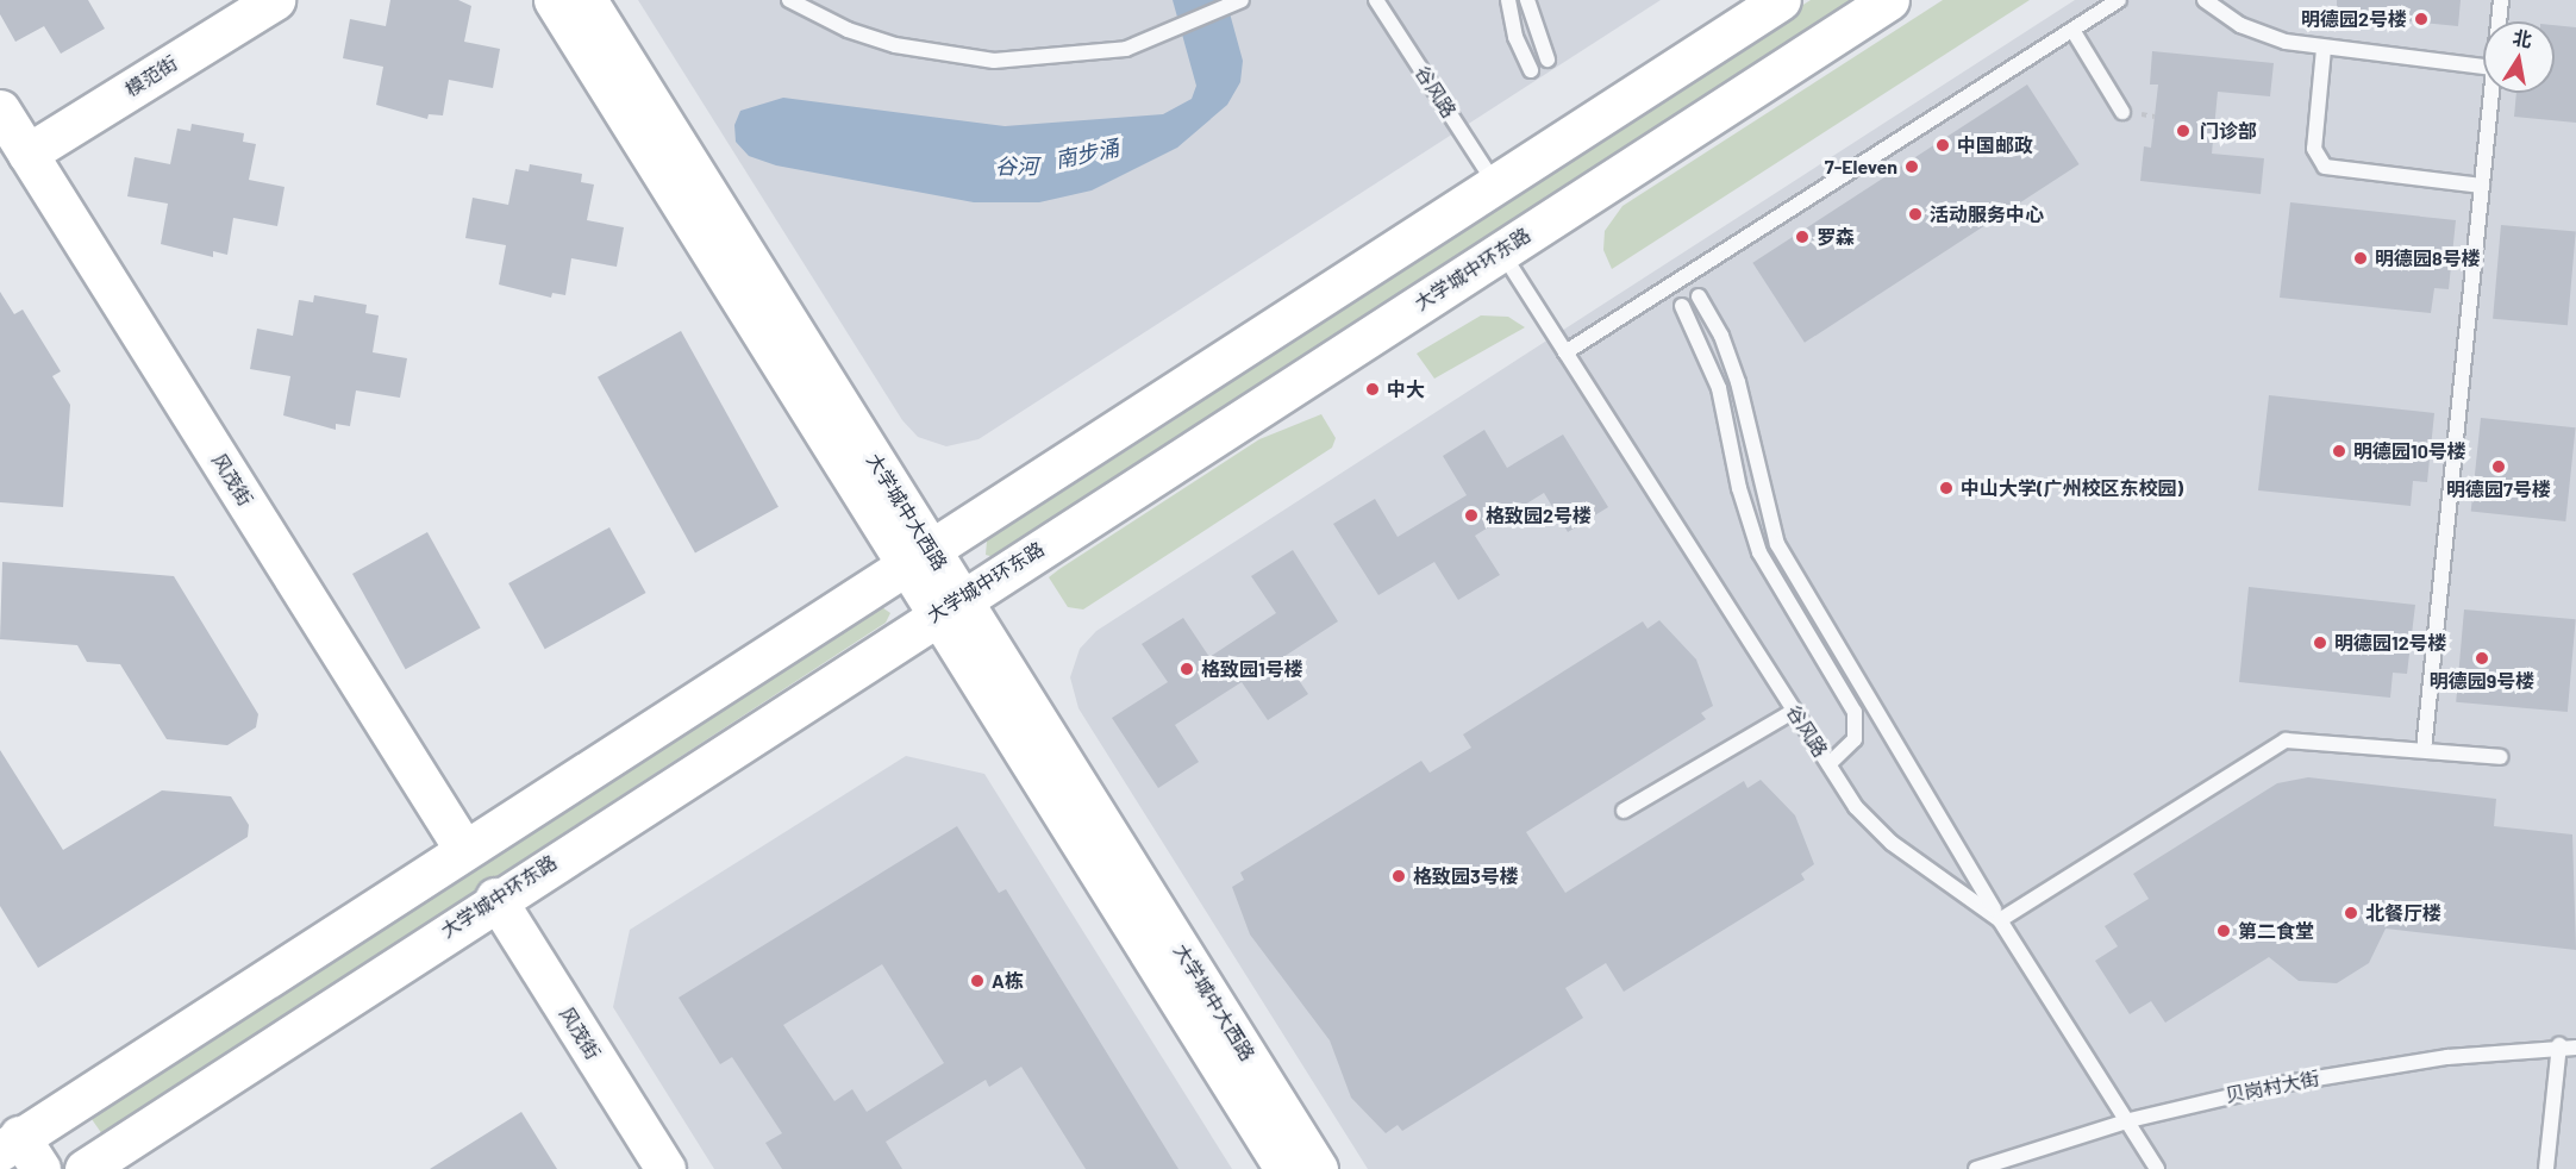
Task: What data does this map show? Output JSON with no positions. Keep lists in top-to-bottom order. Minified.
{"streets":{"main road":["模范街","大学城中环东路","风茂街","大学城中大西路"],"lane":["谷风路","贝岗村大街"]},"crossings":[["模范街","风茂街"],["谷风路","大学城中环东路"],["谷风路","贝岗村大街"],["大学城中环东路","风茂街"],["大学城中环东路","大学城中大西路"]],"water":["南步涌","谷河"],"places":["明德园2号楼","门诊部","中国邮政","7-Eleven","活动服务中心","罗森","明德园8号楼","中大","明德园10号楼","明德园7号楼","中山大学(广州校区东校园)","格致园2号楼","明德园12号楼","明德园9号楼","格致园1号楼","格致园3号楼","北餐厅楼","第二食堂","A栋"],"north":"top"}
